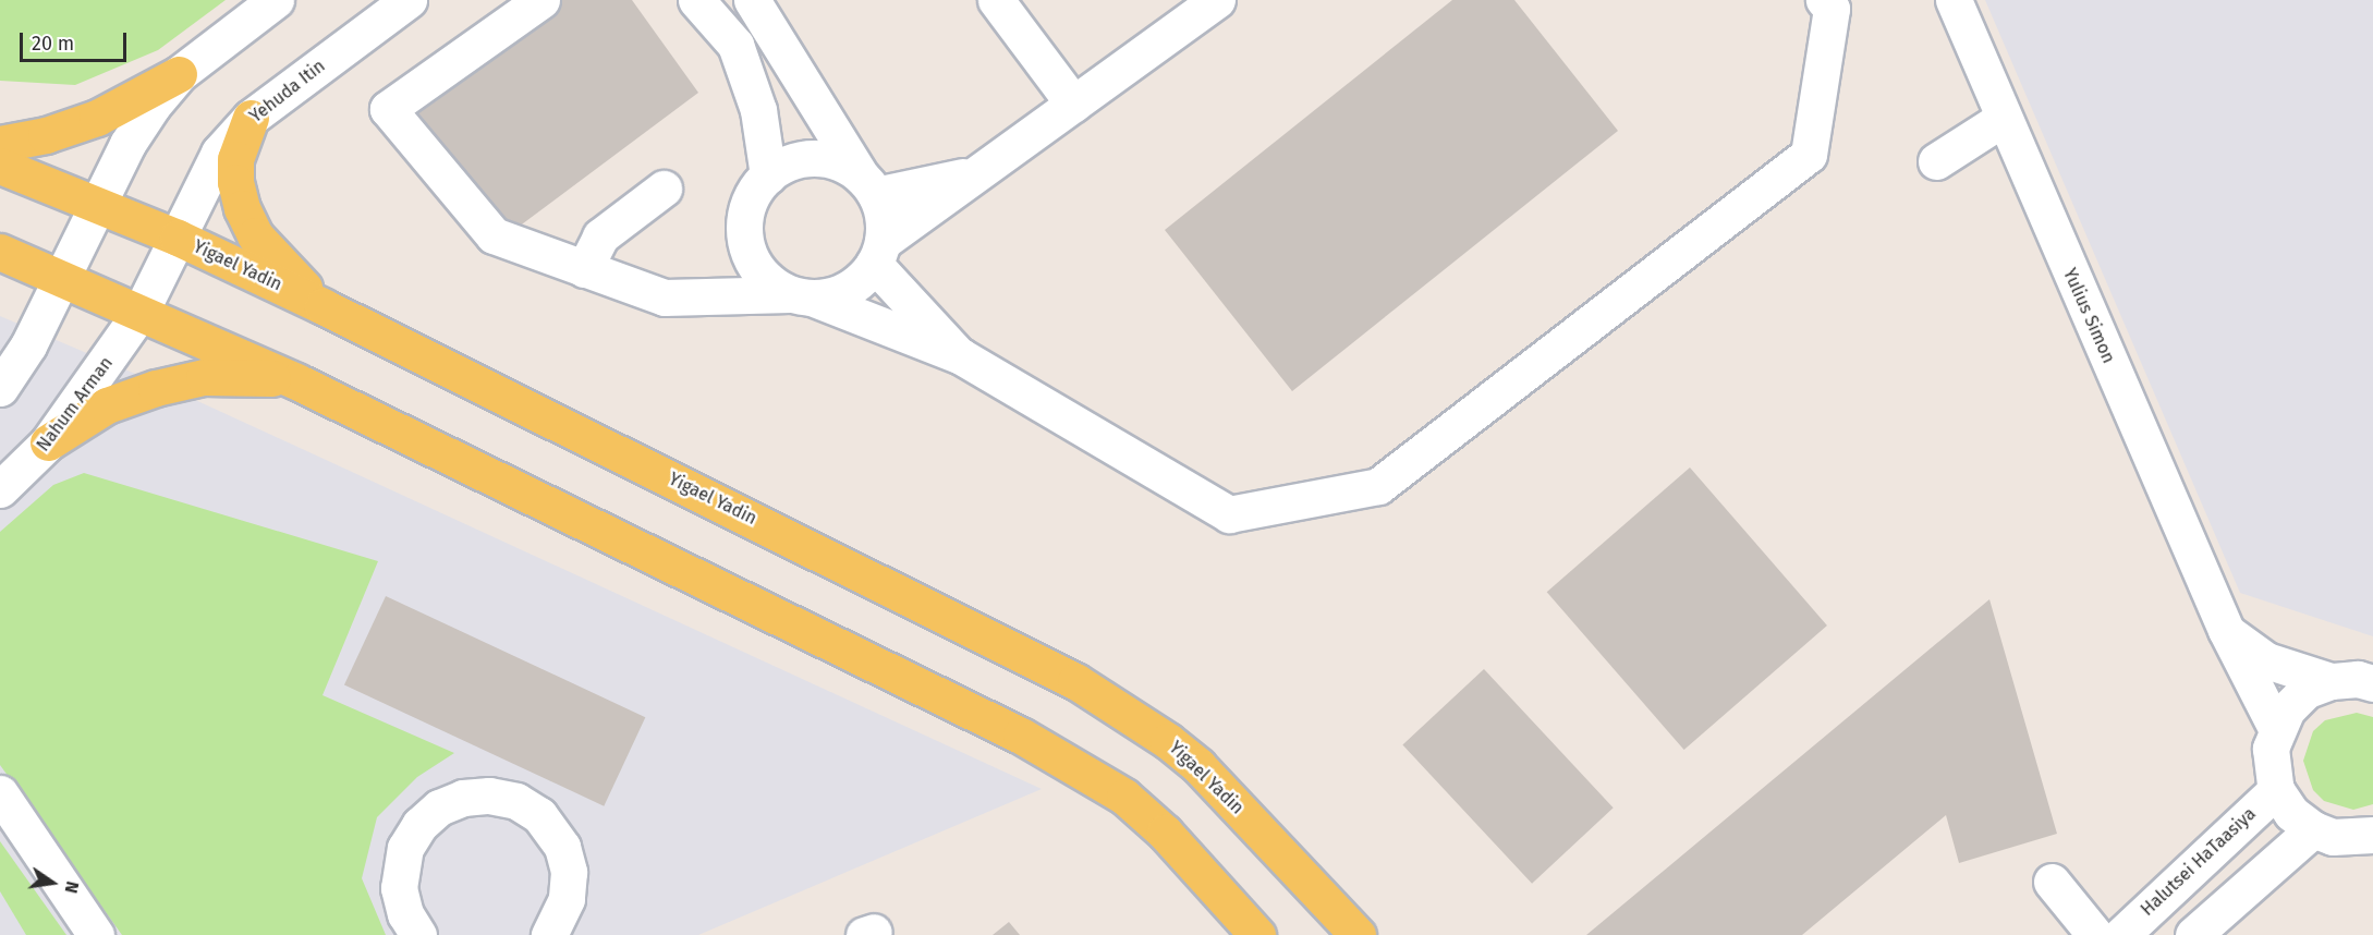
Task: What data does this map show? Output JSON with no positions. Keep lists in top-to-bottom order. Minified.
{"streets":{"main road":["Yigael Yadin"],"street":["Yehuda Itin","Yulius Simon","Nahum Arman","Halutsei HaTaasiya"]},"crossings":[["Yehuda Itin","Yigael Yadin"],["Yehuda Itin","Nahum Arman"]],"scale_bar":"20 m","north":"right"}
